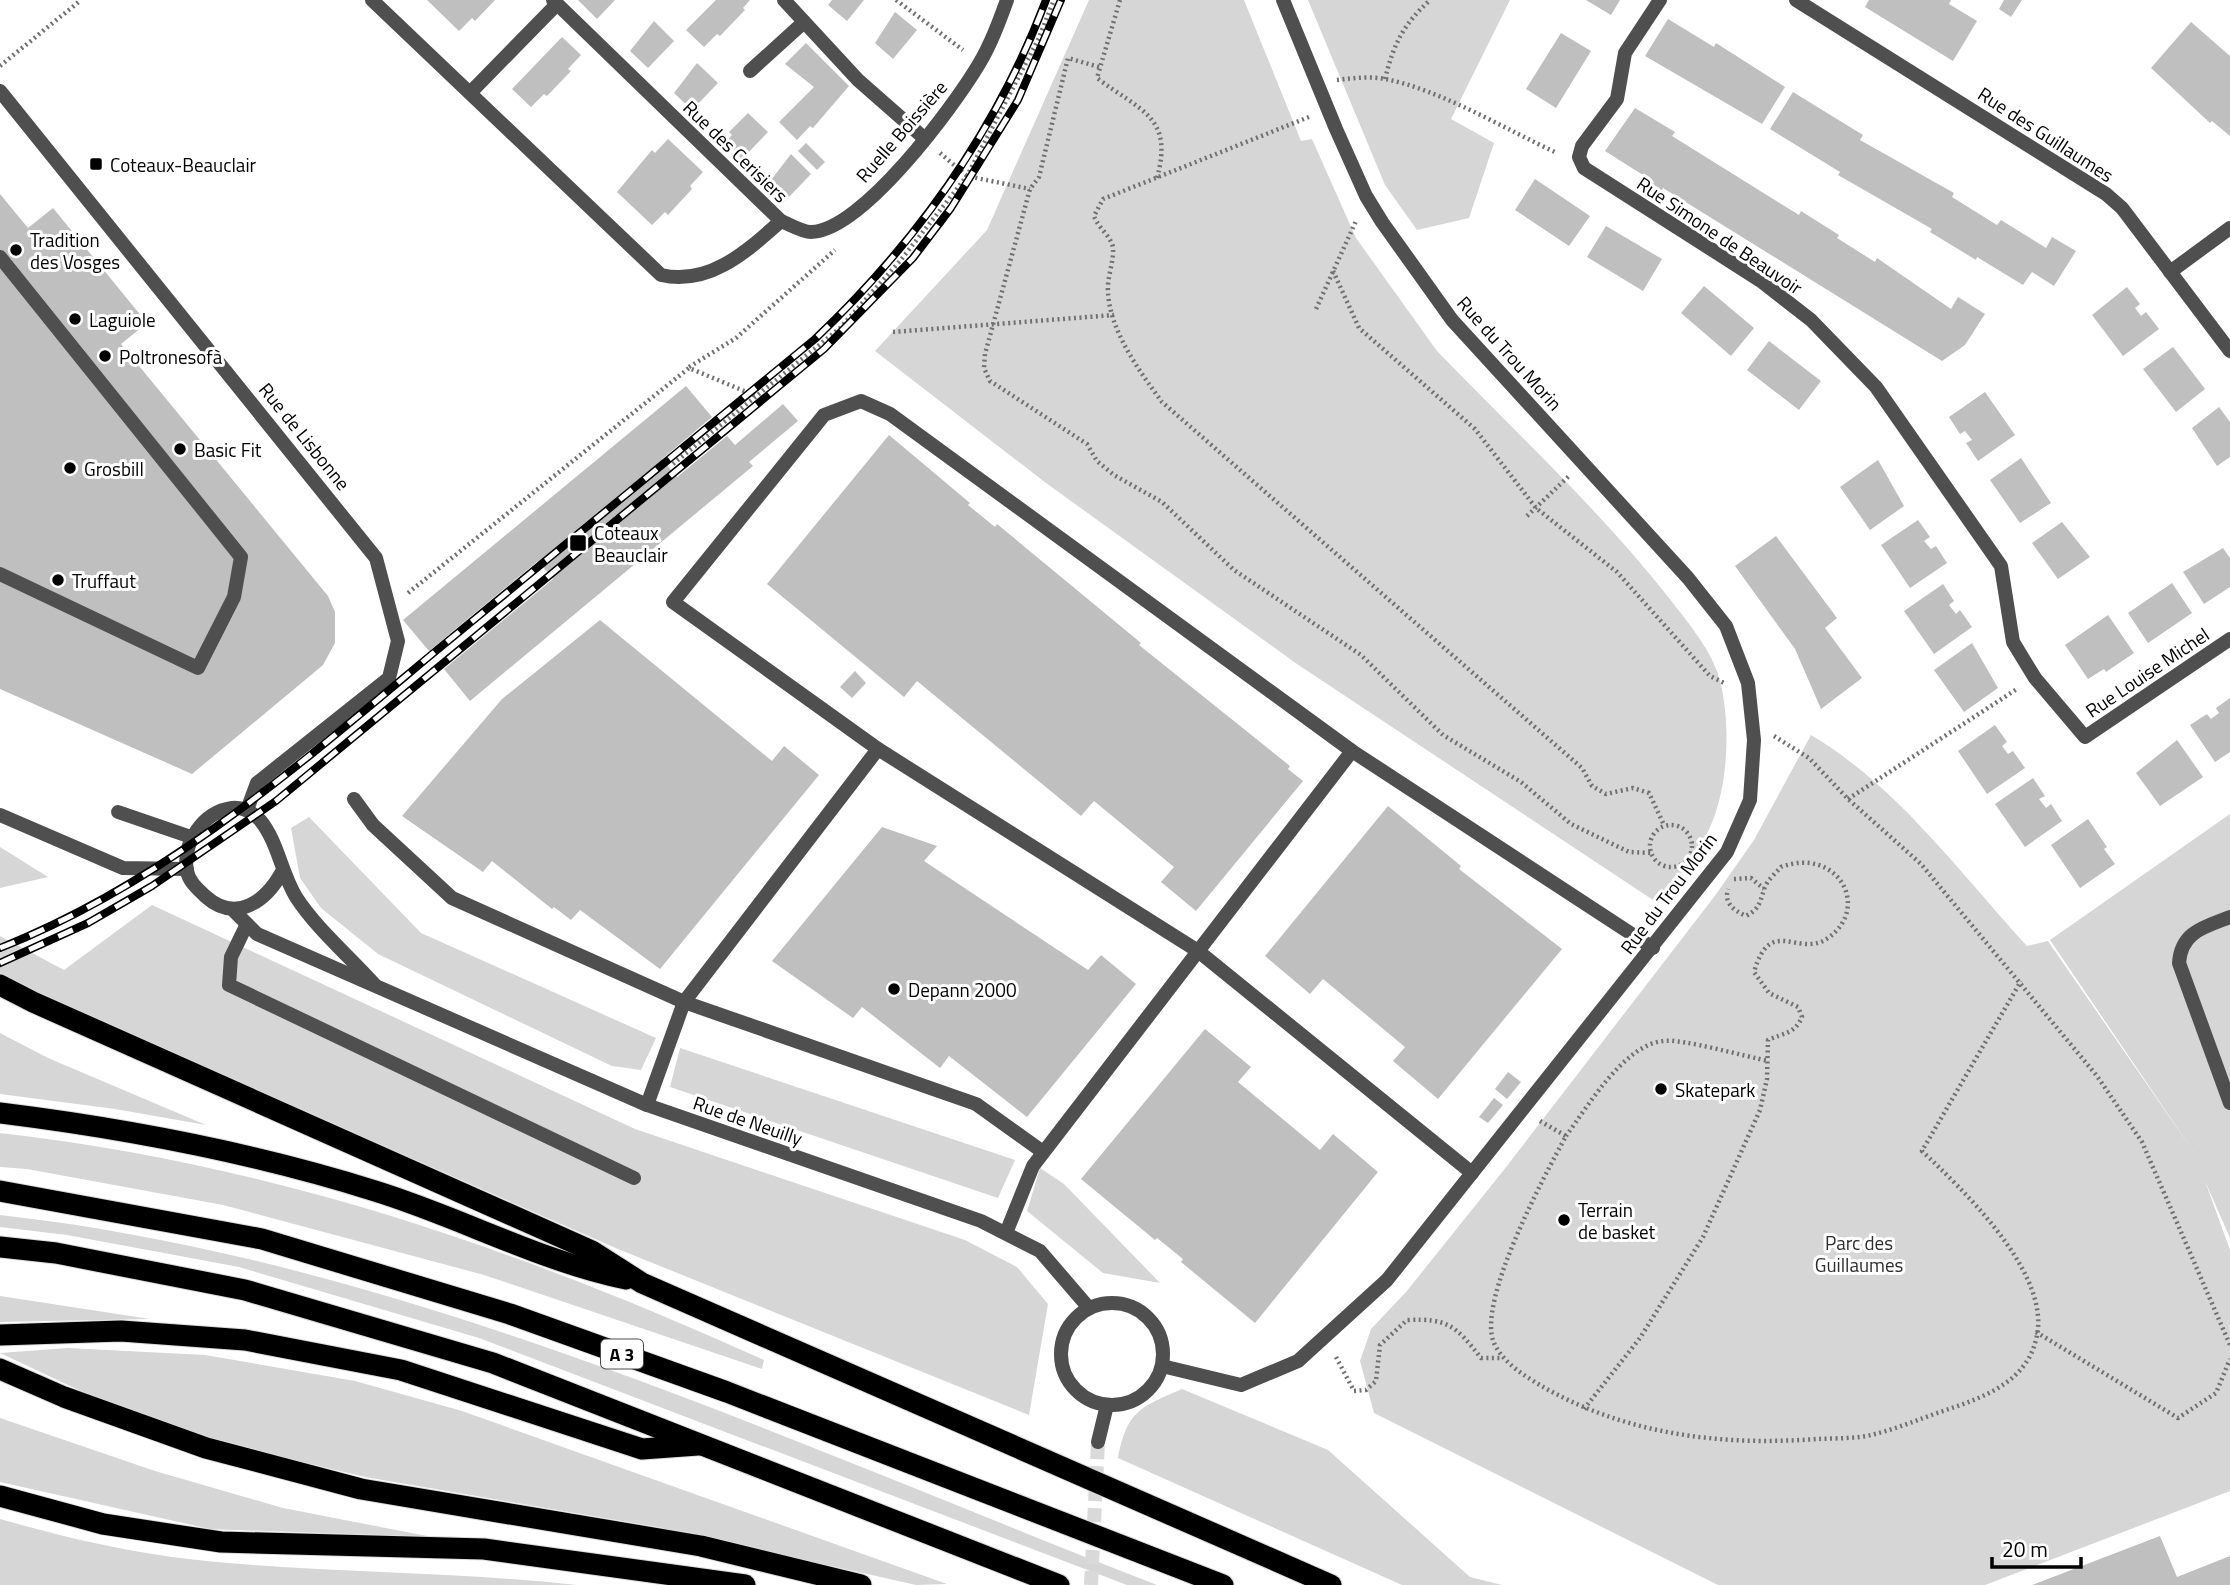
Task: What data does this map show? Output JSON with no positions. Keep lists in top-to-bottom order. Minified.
{"streets":{"highway":["A 3"],"street":["Ruelle Boissière","Rue des Guillaumes","Rue des Cerisiers","Rue Simone de Beauvoir","Rue du Trou Morin","Rue de Lisbonne","Rue Louise Michel","Rue de Neuilly"]},"crossings":[["Ruelle Boissière","Rue des Cerisiers"],["Rue Simone de Beauvoir","Rue Louise Michel"],["Rue du Trou Morin","Rue de Neuilly"],["Rue de Lisbonne","Rue de Neuilly"]],"parks":["Parc des Guillaumes"],"places":{"transit":["Coteaux-Beauclair","Coteaux Beauclair"],"other":["Tradition des Vosges","Laguiole","Poltronesofà","Basic Fit","Grosbill","Truffaut","Depann 2000","Skatepark","Terrain de basket"]},"scale_bar":"20 m"}
